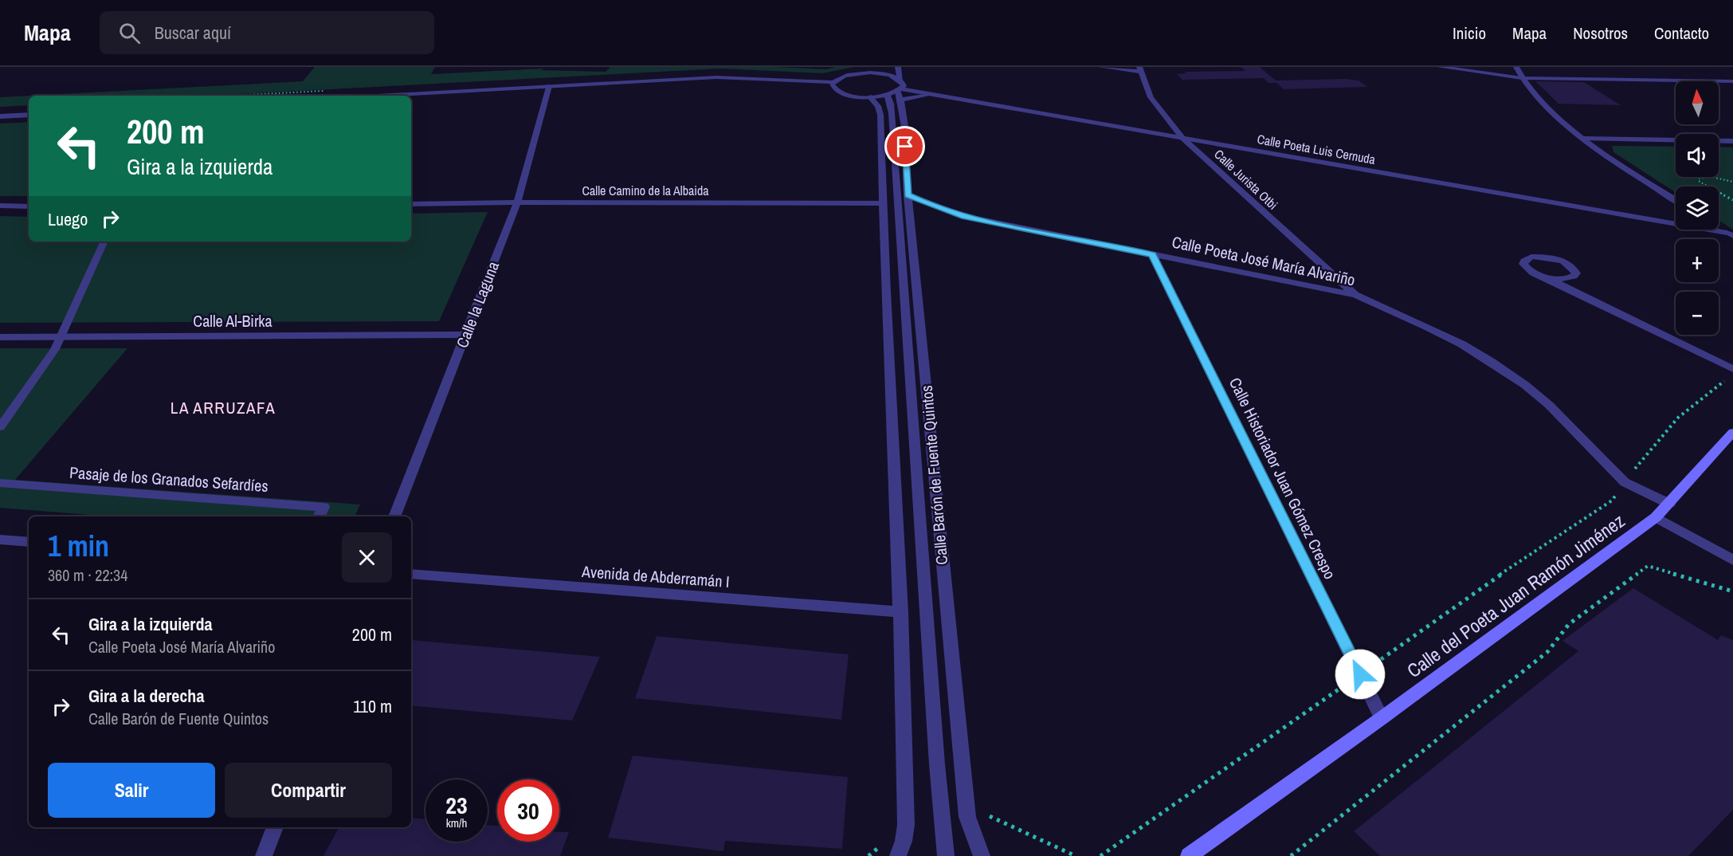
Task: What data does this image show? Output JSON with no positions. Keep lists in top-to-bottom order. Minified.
{"streets":{"main road":["Calle del Poeta Juan Ramón Jiménez"],"street":["Calle Poeta Luis Cernuda","Calle Jurista Otbi","Calle Camino de la Albaida","Calle Poeta José María Alvariño","Calle la Laguna","Calle Al-Birka","Calle Barón de Fuente Quintos","Calle Historiador Juan Gómez Crespo","Pasaje de los Granados Sefardíes","Avenida de Abderramán I"]},"crossings":[["Calle Poeta Luis Cernuda","Calle Jurista Otbi"],["Calle Poeta Luis Cernuda","Calle Barón de Fuente Quintos"],["Calle Jurista Otbi","Calle Poeta José María Alvariño"],["Calle Camino de la Albaida","Calle la Laguna"],["Calle Poeta José María Alvariño","Calle Barón de Fuente Quintos"],["Calle Poeta José María Alvariño","Calle Historiador Juan Gómez Crespo"],["Calle Poeta José María Alvariño","Calle del Poeta Juan Ramón Jiménez"],["Calle la Laguna","Calle Al-Birka"],["Calle Historiador Juan Gómez Crespo","Calle del Poeta Juan Ramón Jiménez"]],"districts":["LA ARRUZAFA"],"north":"top","page":{"header":"Mapa","search":"Buscar aquí","nav":["Inicio","Mapa","Nosotros","Contacto"],"map_buttons":["+","−"],"turn":["200 m","Gira a la izquierda"],"then":"Luego","heading":["1 min","360 m · 22:34"],"list":[{"name":"Gira a la izquierda","note":"Calle Poeta José María Alvariño","value":"200 m"},{"name":"Gira a la derecha","note":"Calle Barón de Fuente Quintos","value":"110 m"}],"buttons":["Salir","Compartir"],"speed":"23 km/h","limit":"30"}}
